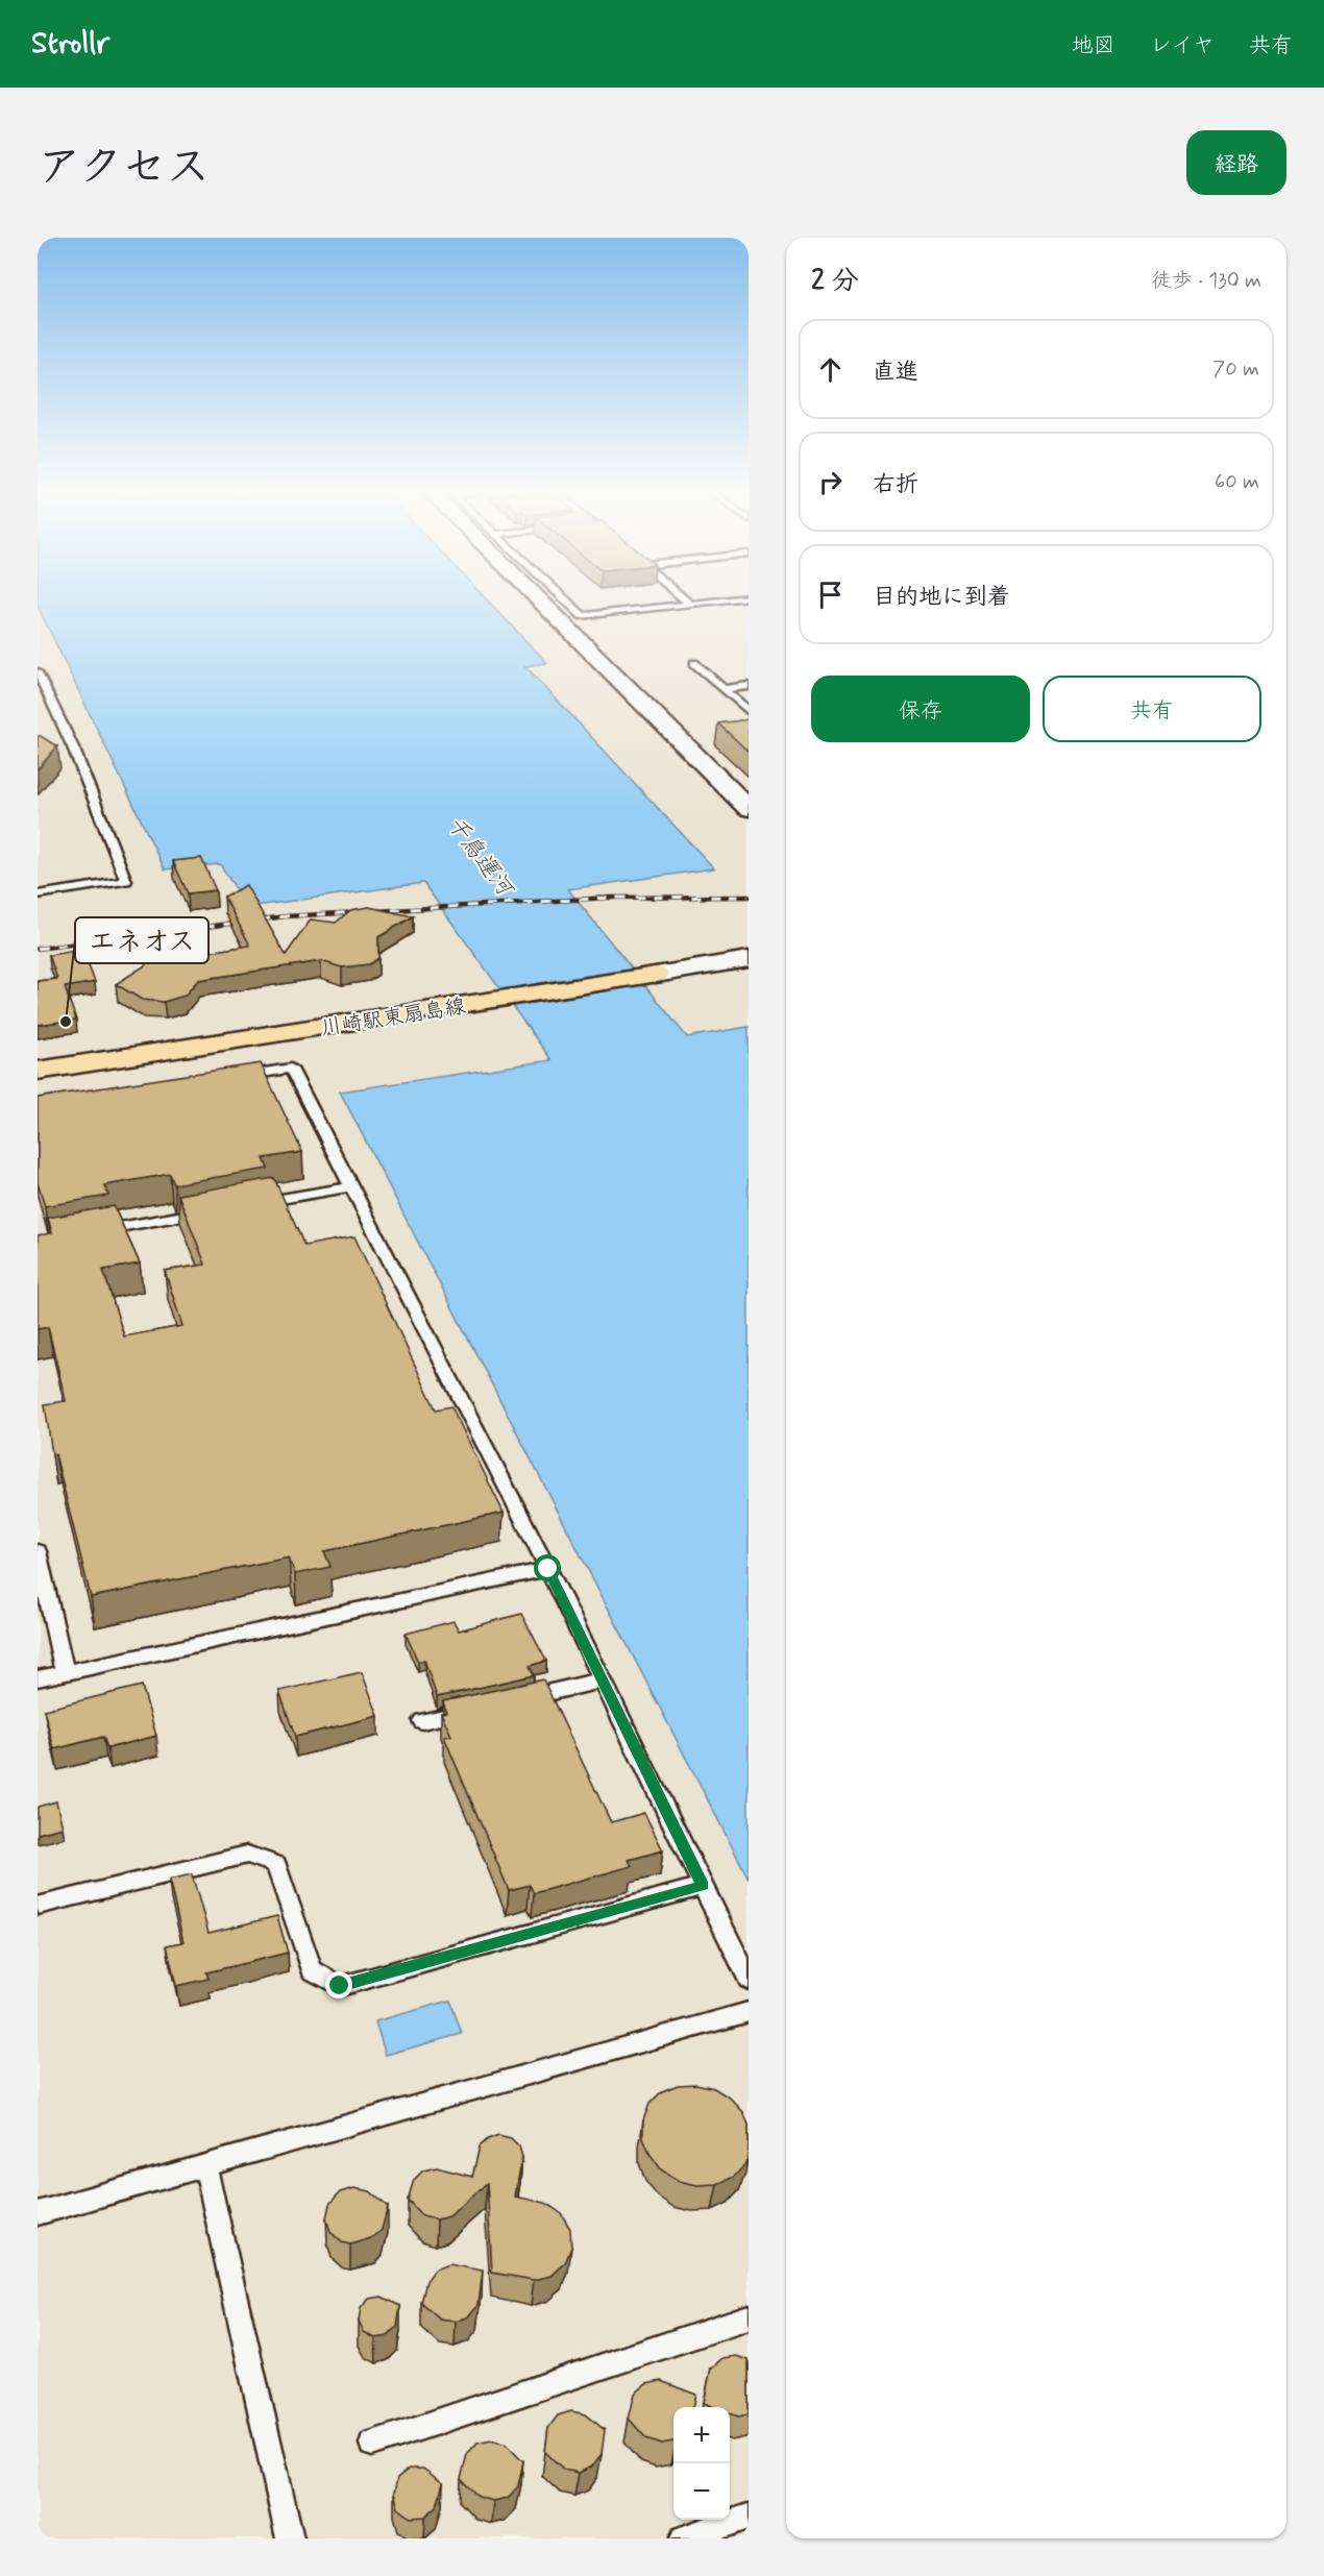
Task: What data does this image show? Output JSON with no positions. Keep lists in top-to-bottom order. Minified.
{"streets":{"highway":["川崎駅東扇島線"]},"water":["千鳥運河"],"places":["エネオス"],"page":{"header":"Strollr","nav":["地図","レイヤ","共有"],"title":"アクセス","buttons":["経路",["保存","共有"]],"heading":["2 分","徒歩 · 130 m"],"list":[["直進","70 m"],["右折","60 m"],"目的地に到着"],"map_buttons":["+","−"]}}
